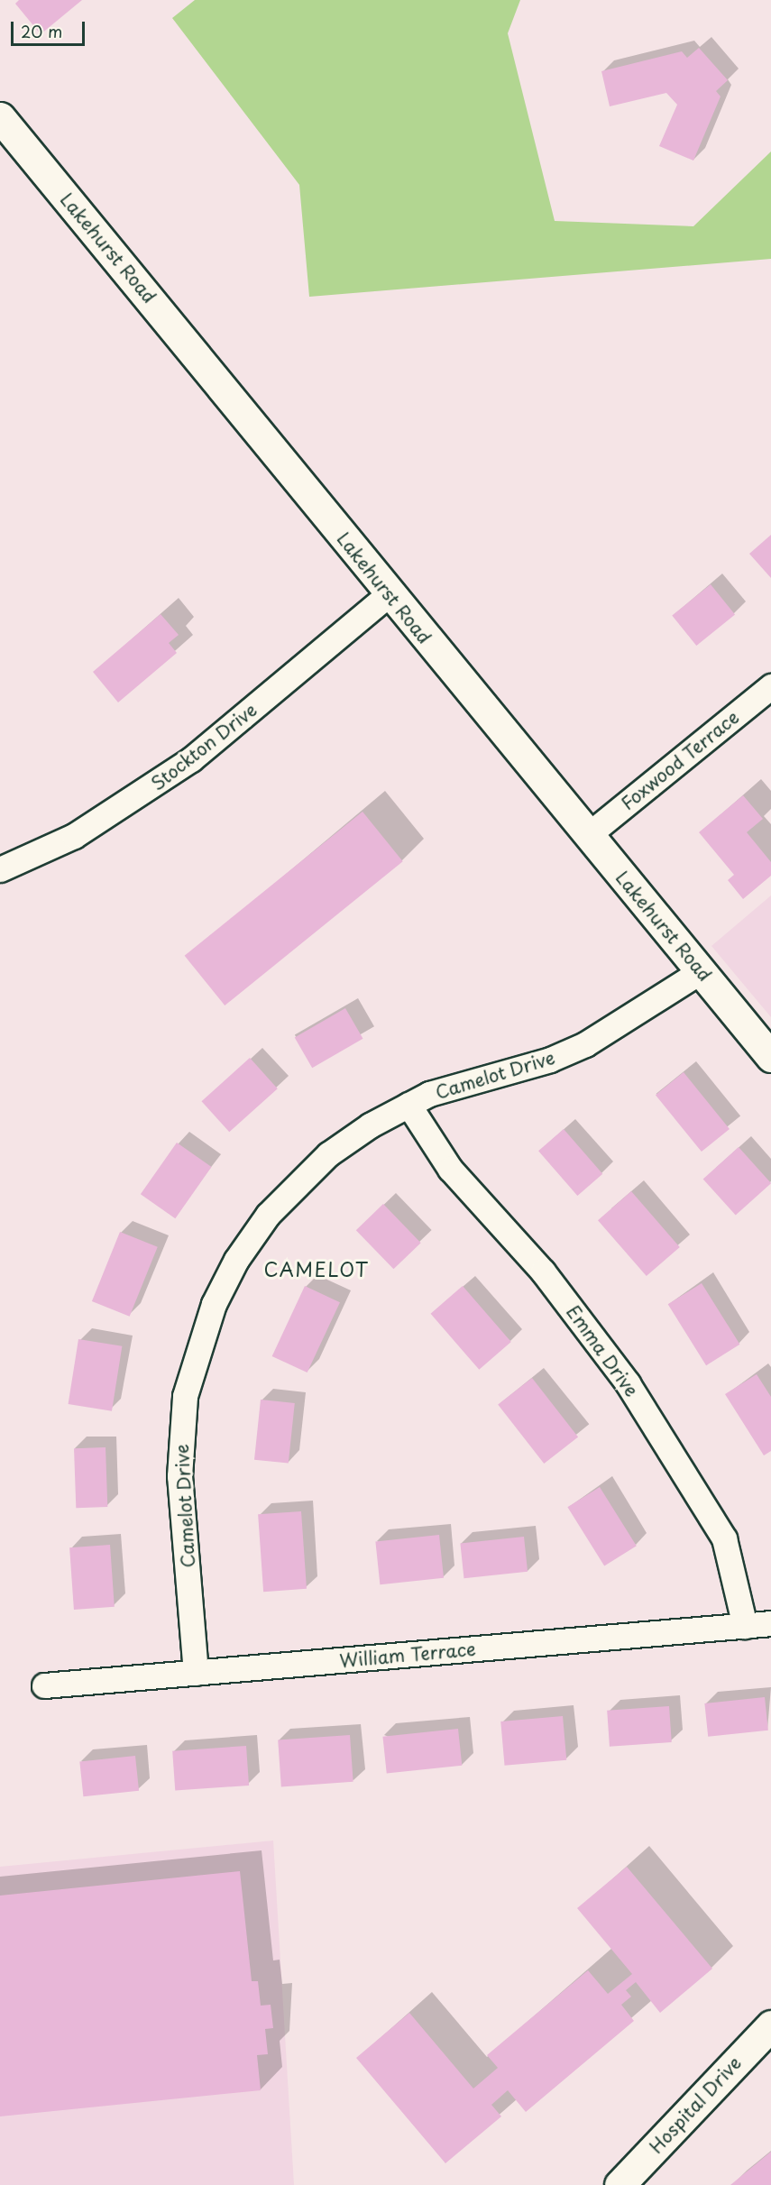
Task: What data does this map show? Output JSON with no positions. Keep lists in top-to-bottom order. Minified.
{"streets":{"main road":["Lakehurst Road","Hospital Drive"],"street":["Stockton Drive","Foxwood Terrace","Camelot Drive","Emma Drive","William Terrace"]},"crossings":[["Lakehurst Road","Stockton Drive"],["Lakehurst Road","Foxwood Terrace"],["Lakehurst Road","Camelot Drive"],["Camelot Drive","Emma Drive"],["Camelot Drive","William Terrace"],["Emma Drive","William Terrace"]],"districts":["CAMELOT"],"scale_bar":"20 m"}
